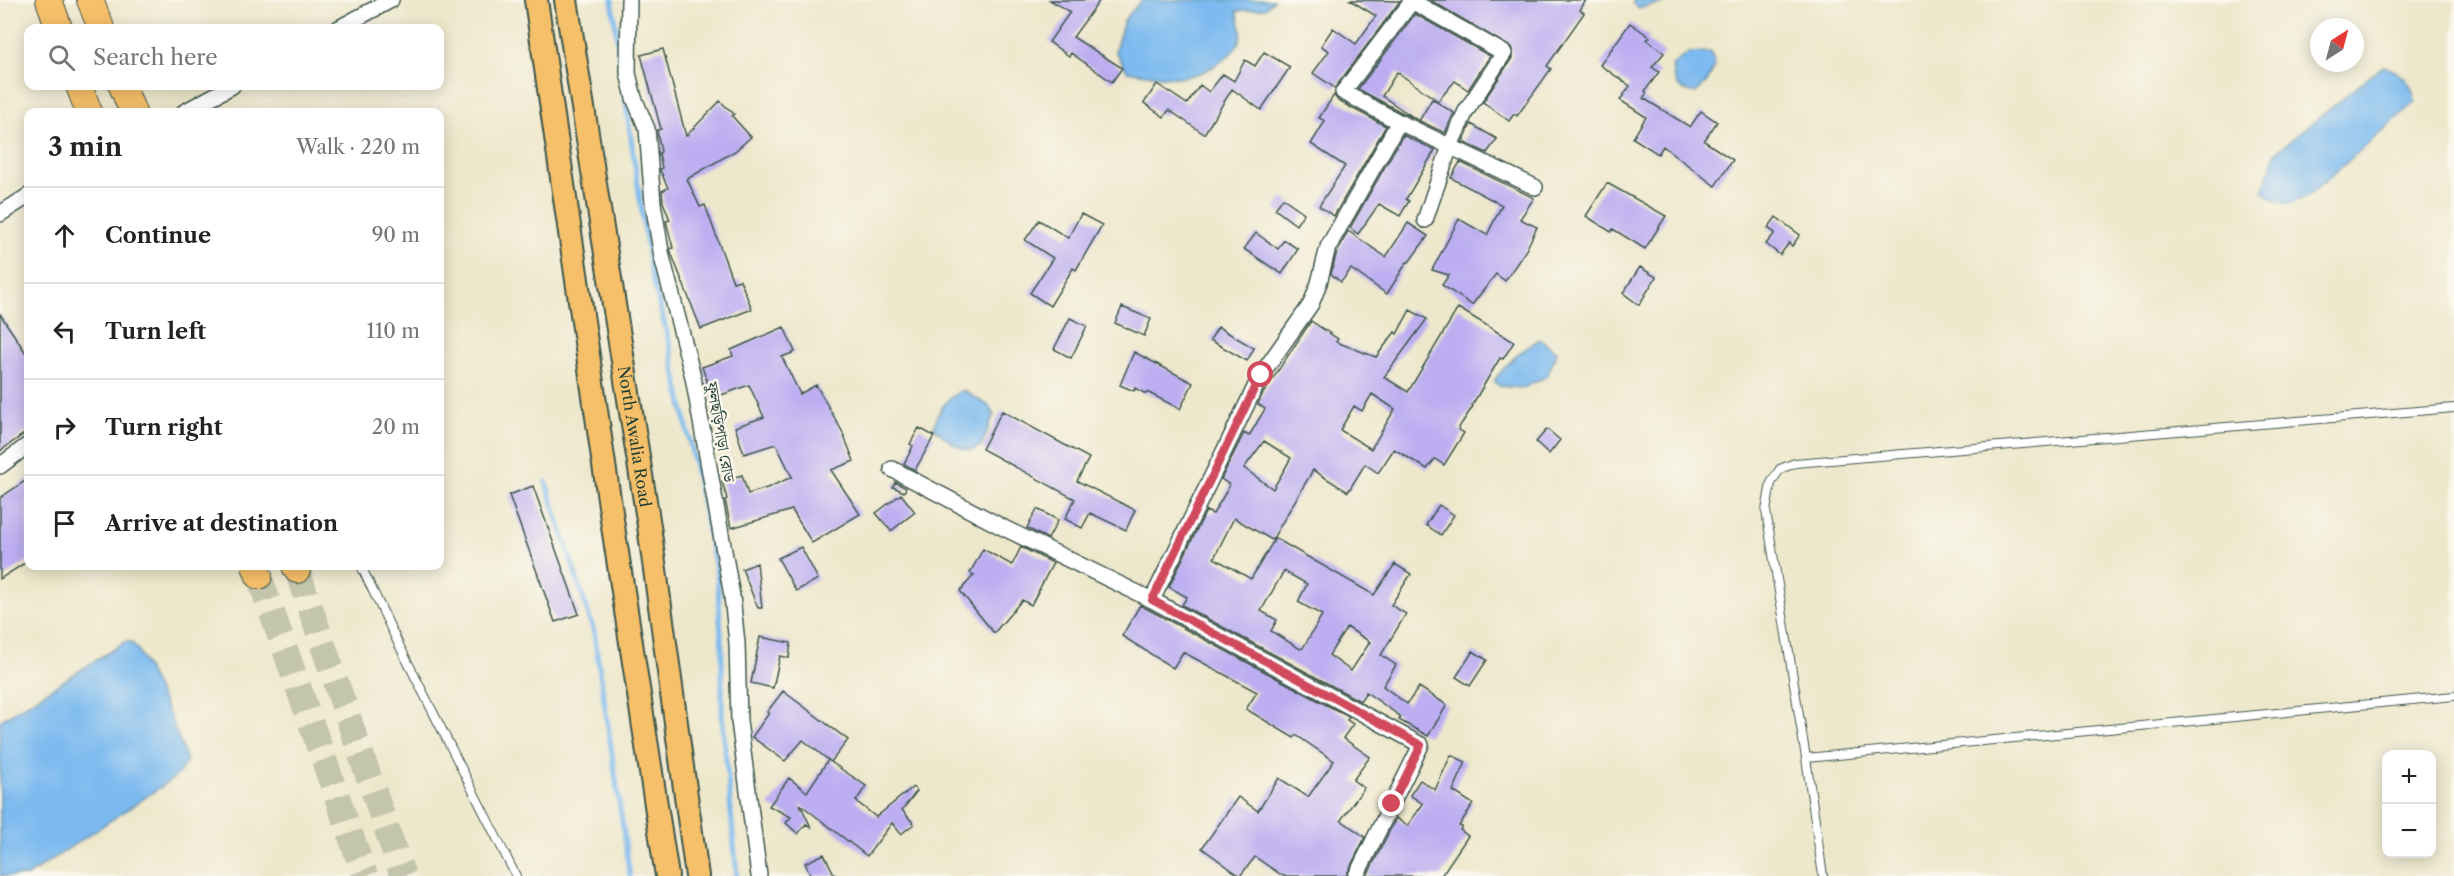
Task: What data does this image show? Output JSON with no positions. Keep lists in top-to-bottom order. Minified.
{"streets":{"main road":["North Awalia Road"],"street":["ফুলছড়িপাড়া রোড"]},"north":"top right","page":{"search":"Search here","heading":["3 min","Walk · 220 m"],"list":[["Continue","90 m"],["Turn left","110 m"],["Turn right","20 m"],"Arrive at destination"],"map_buttons":["+","−"]}}
